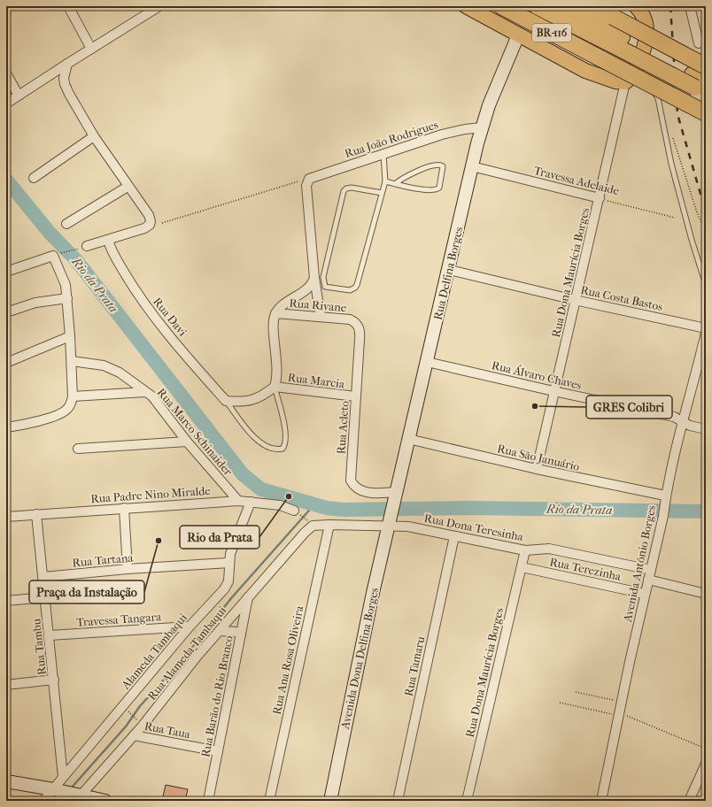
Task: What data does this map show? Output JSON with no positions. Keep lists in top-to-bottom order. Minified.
{"streets":{"highway":["BR-116"],"street":["Rua João Rodrigues","Travessa Adelaide","Rua Dona Maurícia Borges","Rua Delfina Borges","Rua Costa Bastos","Rua Rivane","Rua Davi","Rua Álvaro Chaves","Rua Marcia","Rua Acleto","Rua Marco Schinaider","Rua Sāo Januário","Rua Padre Nino Miralde","Rua Dona Teresinha","Rua Tartana","Avenida Antônio Borges","Rua Terezinha","Travessa Tangara","Rua Tambu","Alameda Tambaqui","Rua Alameda Tambaqui","Avenida Dona Delfina Borges","Rua Ana Rosa Oliveira","Rua Tamaru","Rua Barão do Rio Branco","Rua Taua"]},"crossings":[["Rua João Rodrigues","Rua Delfina Borges"],["Travessa Adelaide","Rua Dona Maurícia Borges"],["Travessa Adelaide","Rua Delfina Borges"],["Rua Dona Maurícia Borges","Rua Costa Bastos"],["Rua Dona Maurícia Borges","Rua Álvaro Chaves"],["Rua Dona Maurícia Borges","Rua Sāo Januário"],["Rua Dona Maurícia Borges","Rua Dona Teresinha"],["Rua Dona Maurícia Borges","Rua Terezinha"],["Rua Delfina Borges","Rua Costa Bastos"],["Rua Delfina Borges","Rua Álvaro Chaves"],["Rua Delfina Borges","Rua Acleto"],["Rua Delfina Borges","Rua Sāo Januário"],["Rua Delfina Borges","Rua Dona Teresinha"],["Rua Delfina Borges","Avenida Dona Delfina Borges"],["Rua Rivane","Rua Davi"],["Rua Rivane","Rua Acleto"],["Rua Davi","Rua Marcia"],["Rua Álvaro Chaves","Avenida Antônio Borges"],["Rua Marcia","Rua Acleto"],["Rua Marco Schinaider","Rua Padre Nino Miralde"],["Rua Sāo Januário","Avenida Antônio Borges"],["Rua Padre Nino Miralde","Rua Tambu"],["Rua Padre Nino Miralde","Alameda Tambaqui"],["Rua Dona Teresinha","Avenida Antônio Borges"],["Rua Dona Teresinha","Rua Alameda Tambaqui"],["Rua Dona Teresinha","Avenida Dona Delfina Borges"],["Rua Dona Teresinha","Rua Ana Rosa Oliveira"],["Rua Dona Teresinha","Rua Tamaru"],["Rua Tartana","Rua Tambu"],["Rua Tartana","Alameda Tambaqui"],["Avenida Antônio Borges","Rua Terezinha"],["Travessa Tangara","Rua Tambu"],["Travessa Tangara","Alameda Tambaqui"],["Rua Tambu","Alameda Tambaqui"],["Rua Alameda Tambaqui","Rua Barão do Rio Branco"],["Rua Alameda Tambaqui","Rua Taua"],["Rua Barão do Rio Branco","Rua Taua"]],"water":["Rio da Prata"],"places":["GRES Colibri","Rio da Prata","Praça da Instalação"]}
